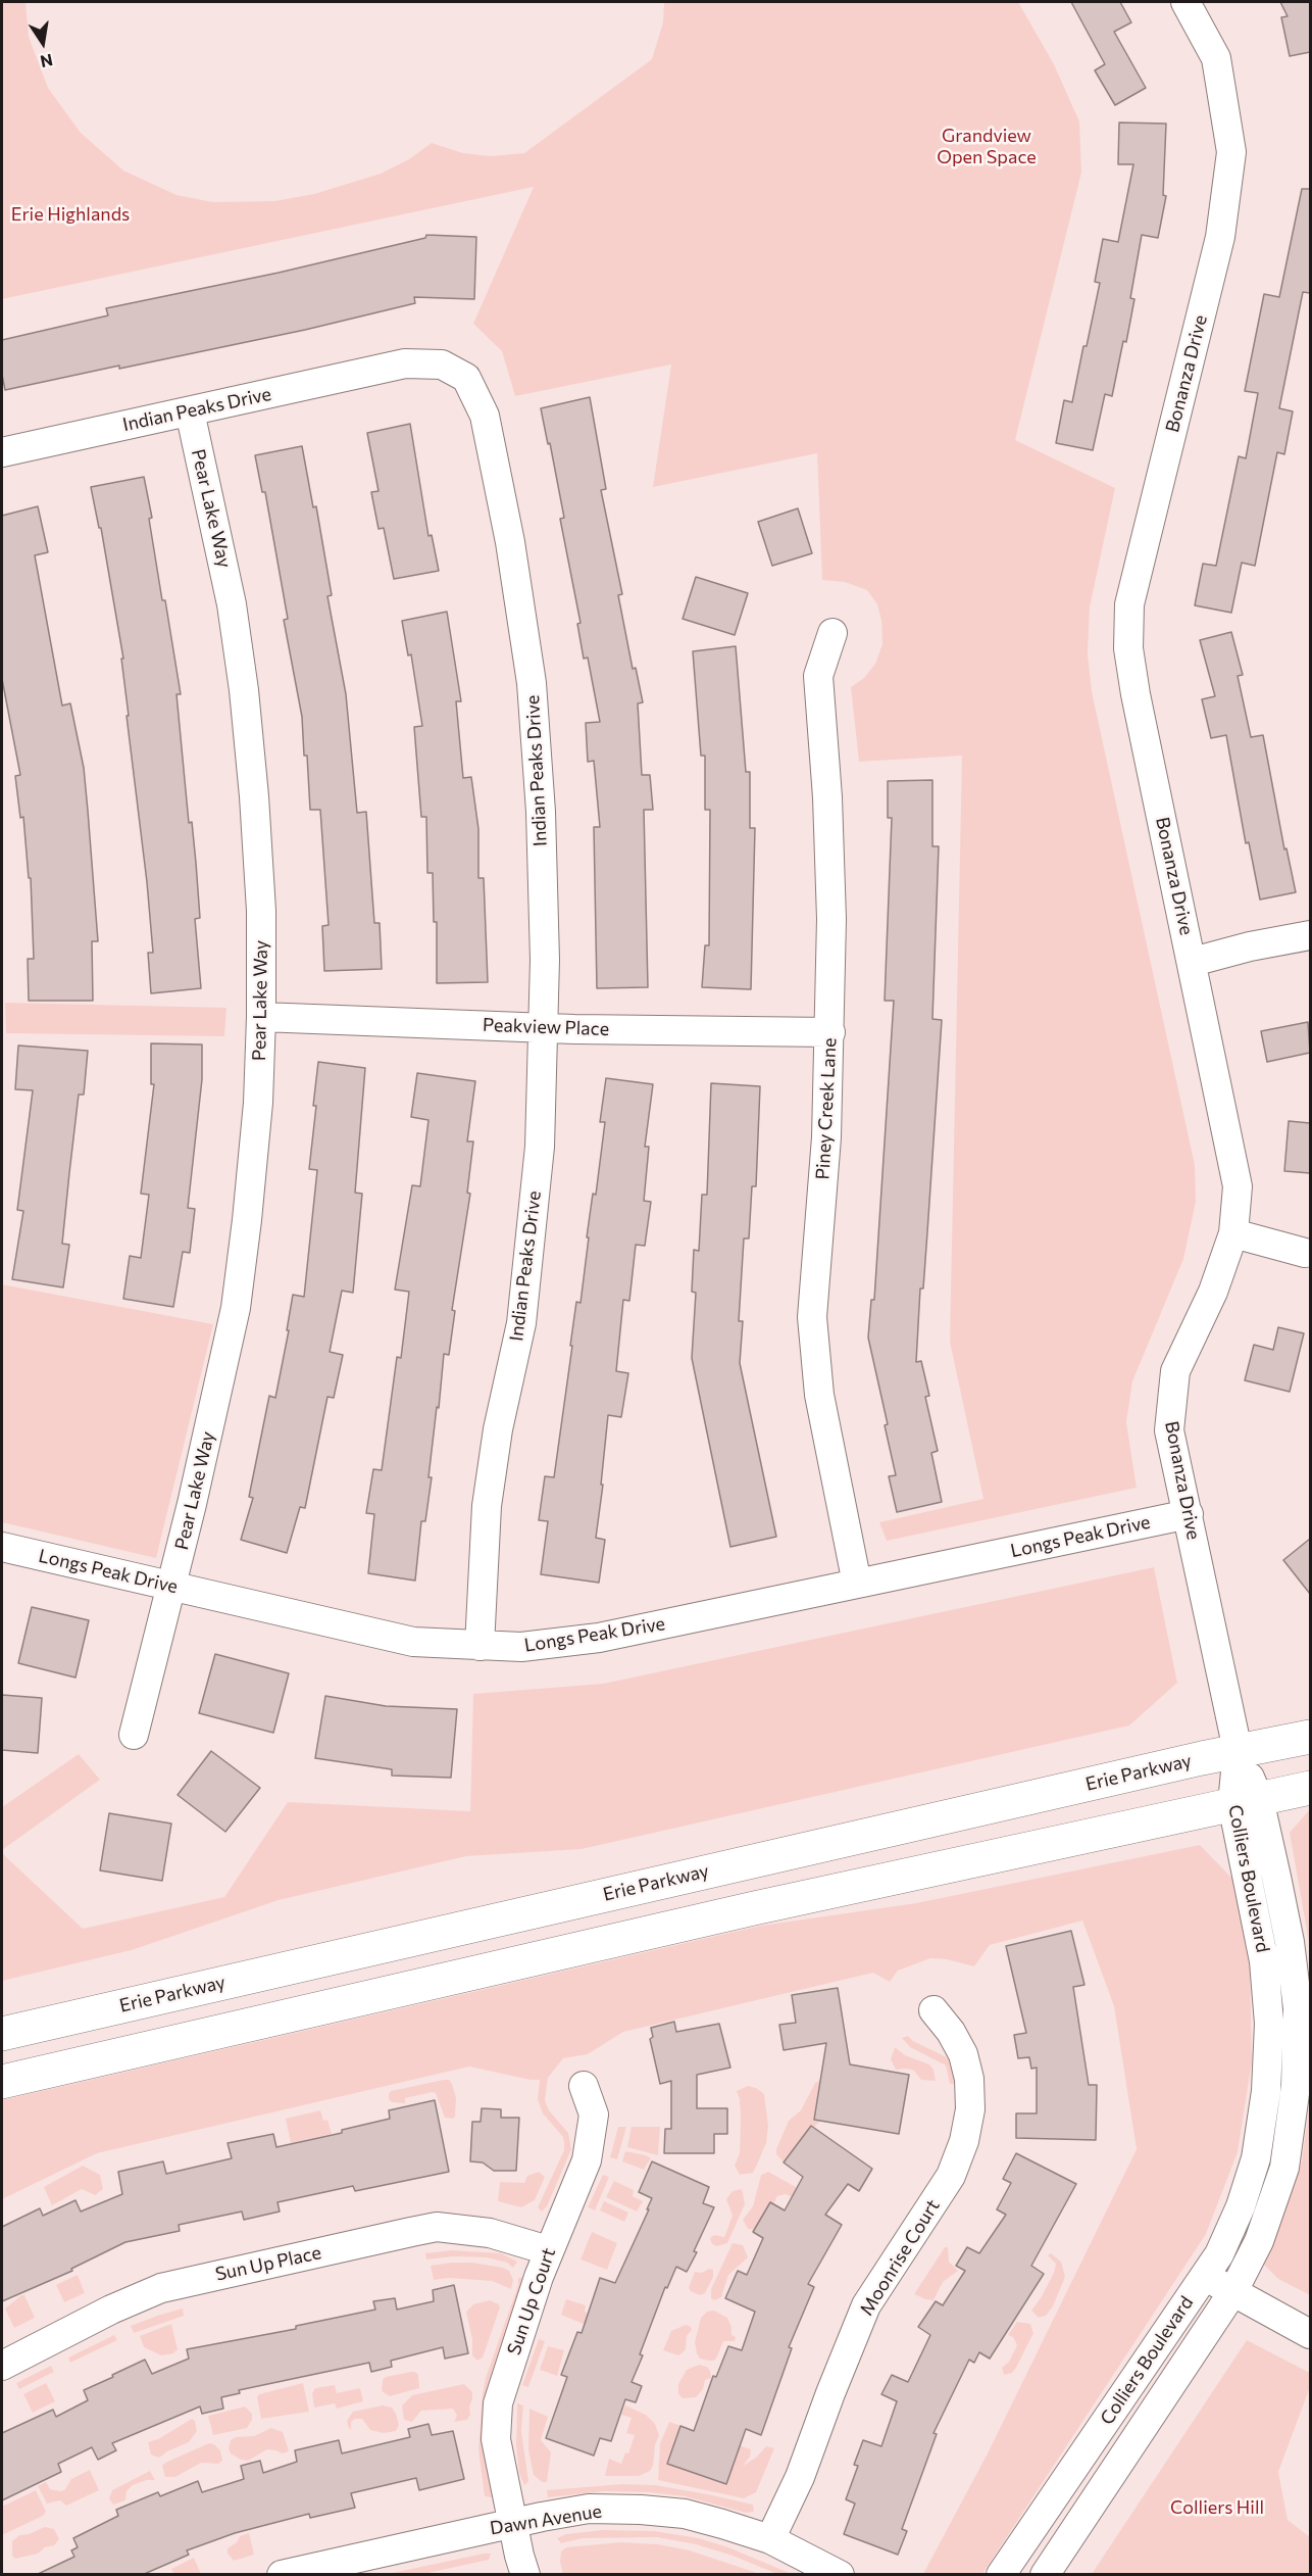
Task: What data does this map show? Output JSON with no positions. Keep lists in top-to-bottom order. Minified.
{"streets":{"main road":["Erie Parkway"],"street":["Bonanza Drive","Indian Peaks Drive","Pear Lake Way","Peakview Place","Piney Creek Lane","Longs Peak Drive","Colliers Boulevard","Moonrise Court","Sun Up Place","Sun Up Court","Dawn Avenue"]},"crossings":[["Bonanza Drive","Longs Peak Drive"],["Bonanza Drive","Erie Parkway"],["Bonanza Drive","Colliers Boulevard"],["Indian Peaks Drive","Pear Lake Way"],["Indian Peaks Drive","Peakview Place"],["Indian Peaks Drive","Longs Peak Drive"],["Pear Lake Way","Peakview Place"],["Pear Lake Way","Longs Peak Drive"],["Peakview Place","Piney Creek Lane"],["Piney Creek Lane","Longs Peak Drive"],["Erie Parkway","Colliers Boulevard"],["Moonrise Court","Dawn Avenue"],["Sun Up Place","Sun Up Court"],["Sun Up Court","Dawn Avenue"]],"parks":["Grandview Open Space","Erie Highlands","Colliers Hill"],"north":"bottom"}
